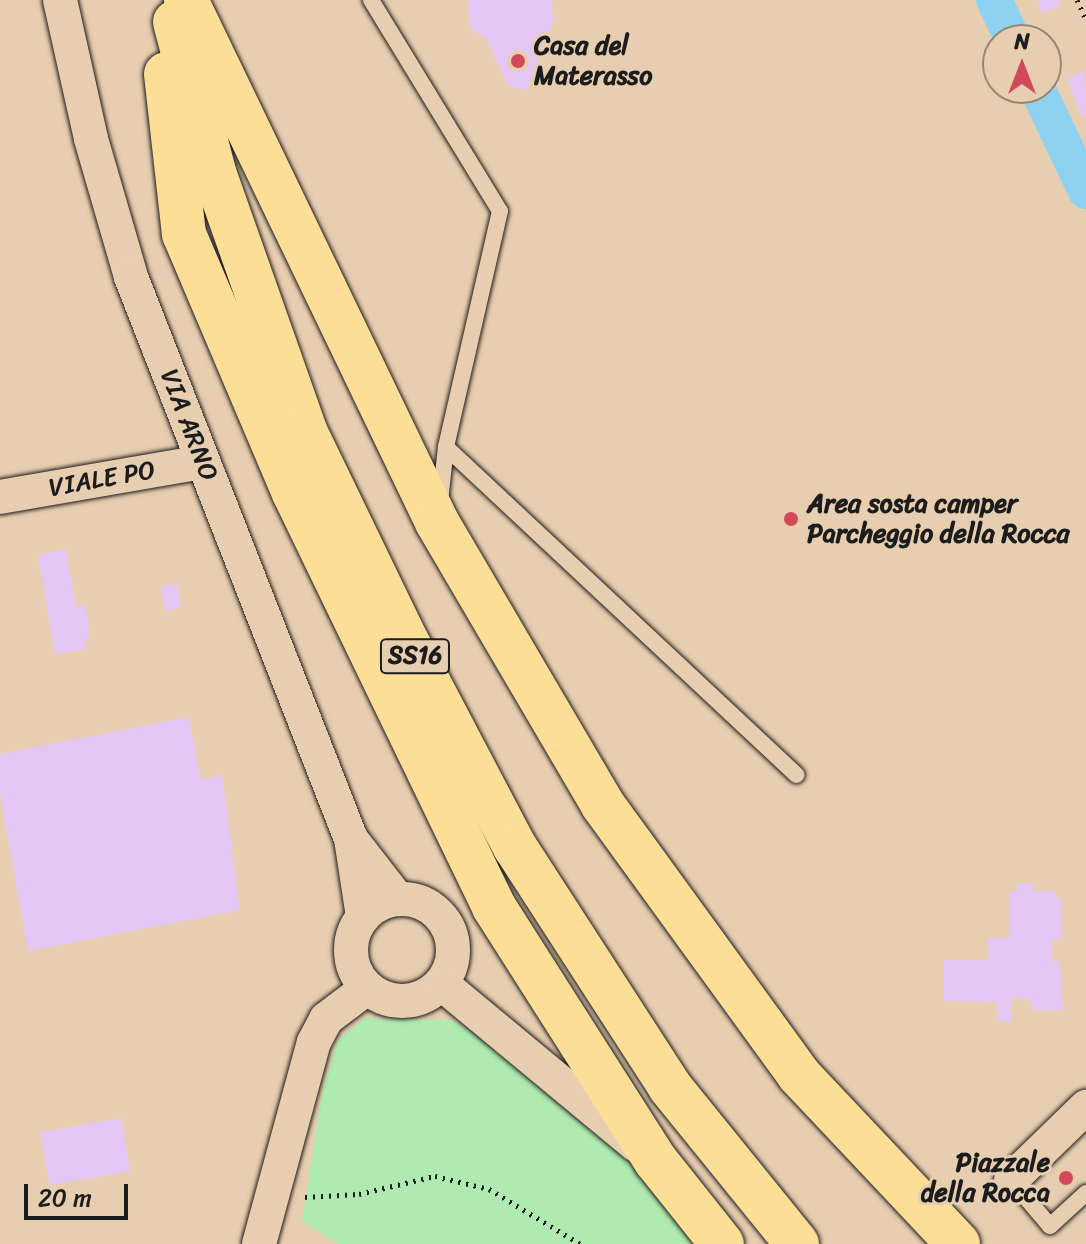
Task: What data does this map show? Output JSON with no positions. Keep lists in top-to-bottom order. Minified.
{"streets":{"main road":["SS16"],"street":["VIA ARNO","VIALE PO"]},"crossings":[["VIA ARNO","VIALE PO"]],"places":["Casa del Materasso","Area sosta camper Parcheggio della Rocca","Piazzale della Rocca"],"scale_bar":"20 m","north":"top"}
